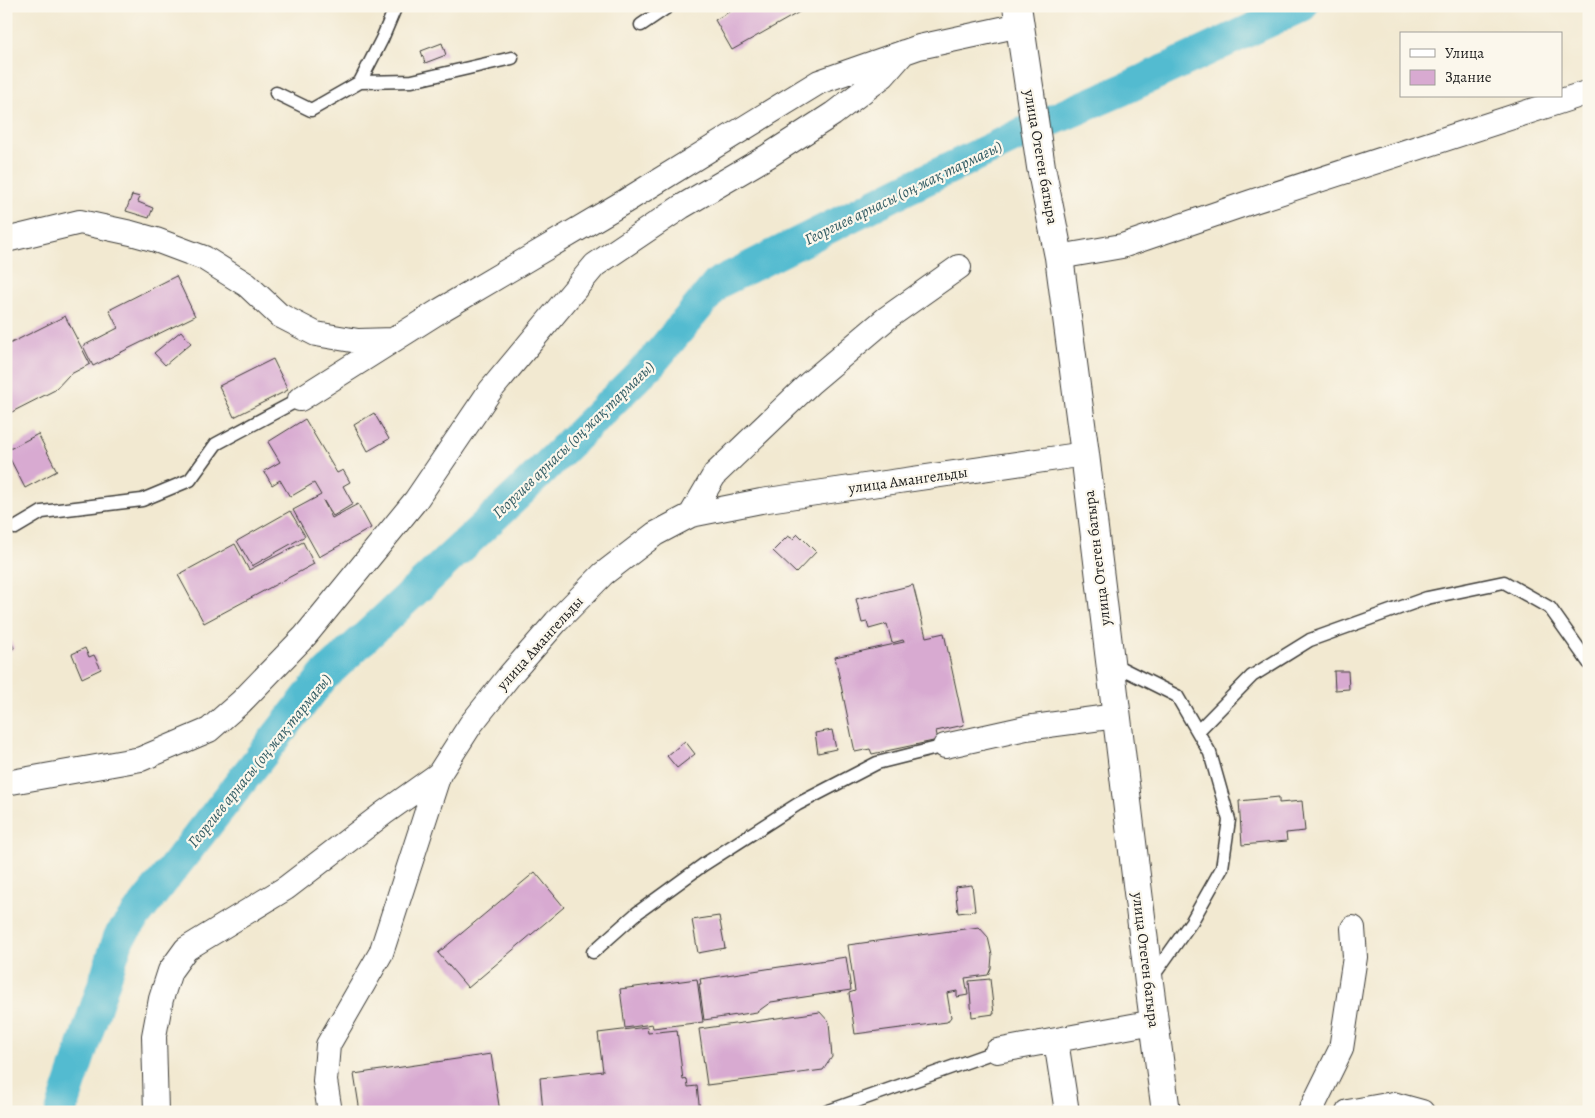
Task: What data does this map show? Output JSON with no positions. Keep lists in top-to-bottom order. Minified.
{"streets":{"main road":["улица Отеген батыра"],"street":["улица Амангельды"]},"crossings":[["улица Отеген батыра","улица Амангельды"]],"water":["Георгиев арнасы (оң жақ тармағы)"],"legend":["Улица","Здание"]}
